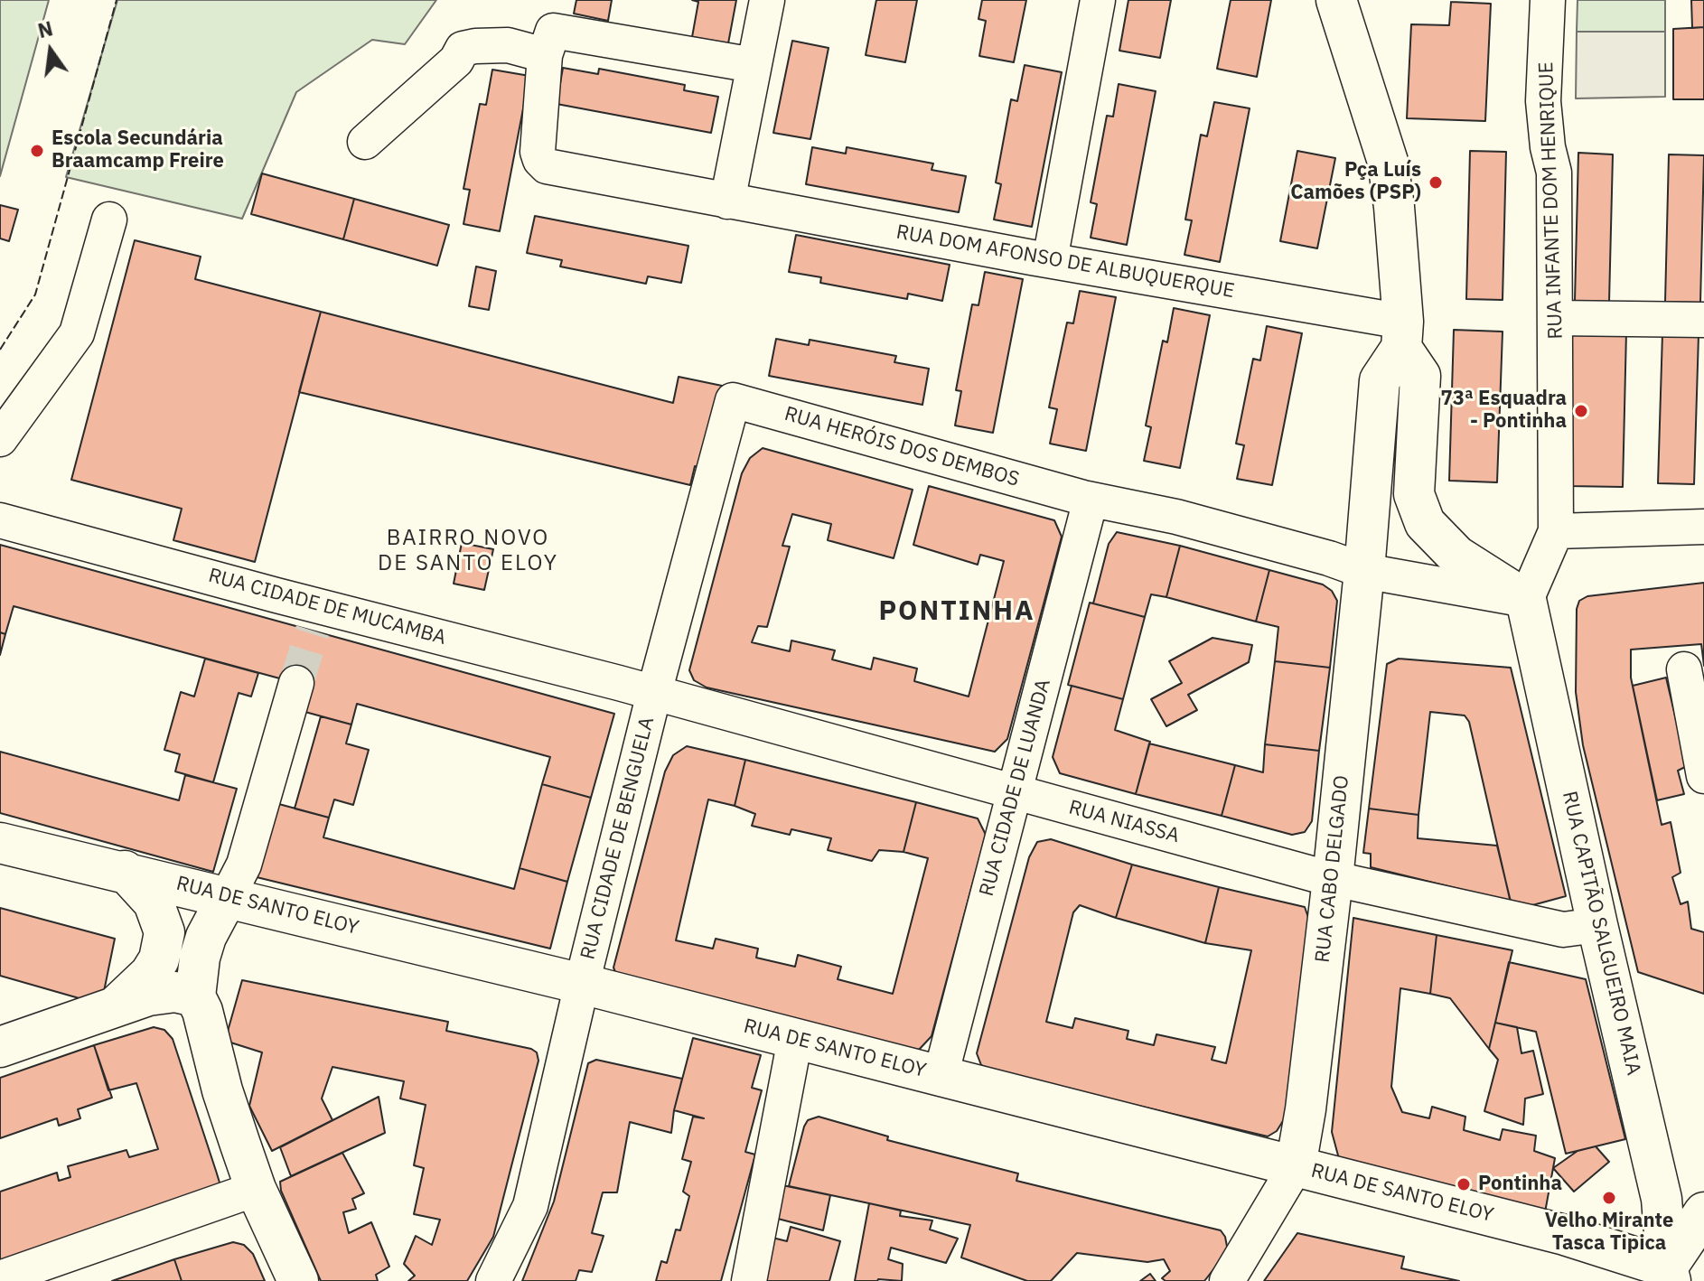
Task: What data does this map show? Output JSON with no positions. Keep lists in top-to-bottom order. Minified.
{"streets":{"main road":["RUA CABO DELGADO","RUA DE SANTO ELOY","RUA CAPITÃO SALGUEIRO MAIA"],"street":["RUA INFANTE DOM HENRIQUE","RUA DOM AFONSO DE ALBUQUERQUE","RUA HERÓIS DOS DEMBOS","RUA CIDADE DE MUCAMBA","RUA CIDADE DE LUANDA","RUA NIASSA","RUA CIDADE DE BENGUELA"]},"crossings":[["RUA DOM AFONSO DE ALBUQUERQUE","RUA CABO DELGADO"],["RUA HERÓIS DOS DEMBOS","RUA CIDADE DE MUCAMBA"],["RUA HERÓIS DOS DEMBOS","RUA CIDADE DE LUANDA"],["RUA HERÓIS DOS DEMBOS","RUA NIASSA"],["RUA HERÓIS DOS DEMBOS","RUA CIDADE DE BENGUELA"],["RUA HERÓIS DOS DEMBOS","RUA CABO DELGADO"],["RUA HERÓIS DOS DEMBOS","RUA CAPITÃO SALGUEIRO MAIA"],["RUA CIDADE DE MUCAMBA","RUA NIASSA"],["RUA CIDADE DE MUCAMBA","RUA CIDADE DE BENGUELA"],["RUA CIDADE DE LUANDA","RUA NIASSA"],["RUA CIDADE DE LUANDA","RUA DE SANTO ELOY"],["RUA NIASSA","RUA CIDADE DE BENGUELA"],["RUA NIASSA","RUA CABO DELGADO"],["RUA NIASSA","RUA CAPITÃO SALGUEIRO MAIA"],["RUA CIDADE DE BENGUELA","RUA DE SANTO ELOY"],["RUA CABO DELGADO","RUA DE SANTO ELOY"],["RUA DE SANTO ELOY","RUA CAPITÃO SALGUEIRO MAIA"]],"districts":["BAIRRO NOVO DE SANTO ELOY","PONTINHA"],"places":["Escola Secundária Braamcamp Freire","Pça Luís Camões (PSP)","73ª Esquadra - Pontinha","Pontinha","Velho Mirante Tasca Tipica"],"north":"top"}
